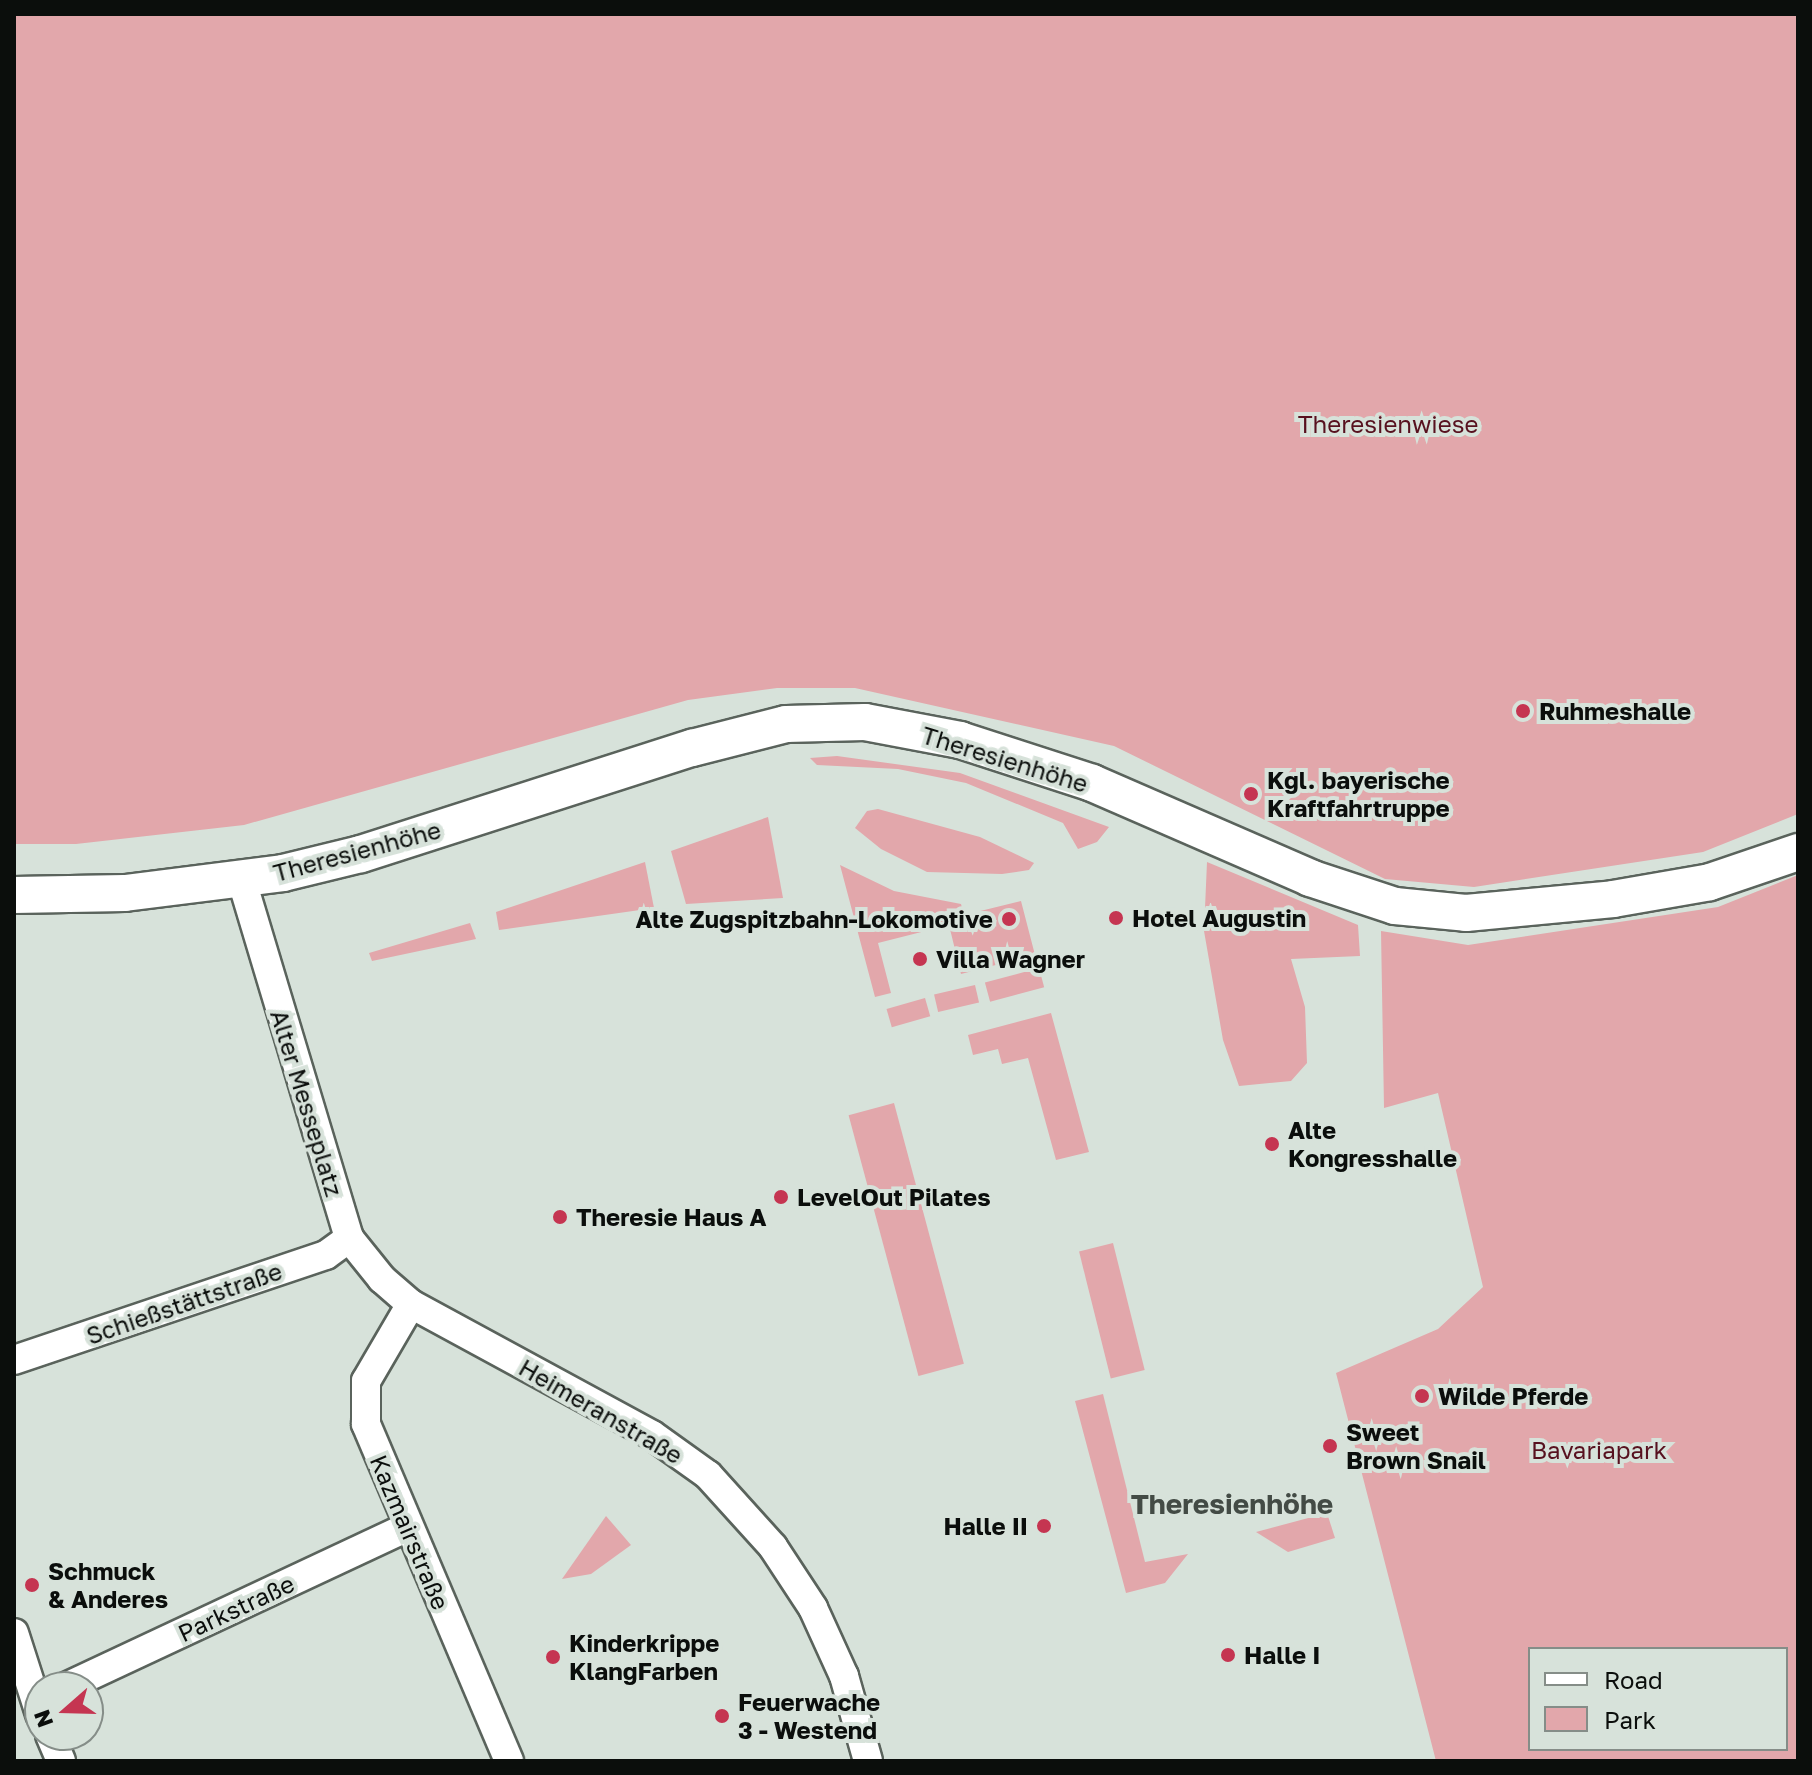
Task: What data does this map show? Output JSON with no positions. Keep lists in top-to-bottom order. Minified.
{"streets":{"main road":["Theresienhöhe"],"street":["Alter Messeplatz","Schießstättstraße","Heimeranstraße","Kazmairstraße","Parkstraße"]},"crossings":[["Theresienhöhe","Alter Messeplatz"],["Alter Messeplatz","Schießstättstraße"],["Alter Messeplatz","Heimeranstraße"],["Alter Messeplatz","Kazmairstraße"],["Heimeranstraße","Kazmairstraße"],["Kazmairstraße","Parkstraße"]],"districts":["Theresienhöhe"],"parks":["Theresienwiese","Bavariapark"],"places":["Ruhmeshalle","Kgl. bayerische Kraftfahrtruppe","Hotel Augustin","Alte Zugspitzbahn-Lokomotive","Villa Wagner","Alte Kongresshalle","LevelOut Pilates","Theresie Haus A","Wilde Pferde","Sweet Brown Snail","Halle II","Schmuck & Anderes","Halle I","Kinderkrippe KlangFarben","Feuerwache 3 - Westend"],"legend":["Road","Park"],"north":"left"}
